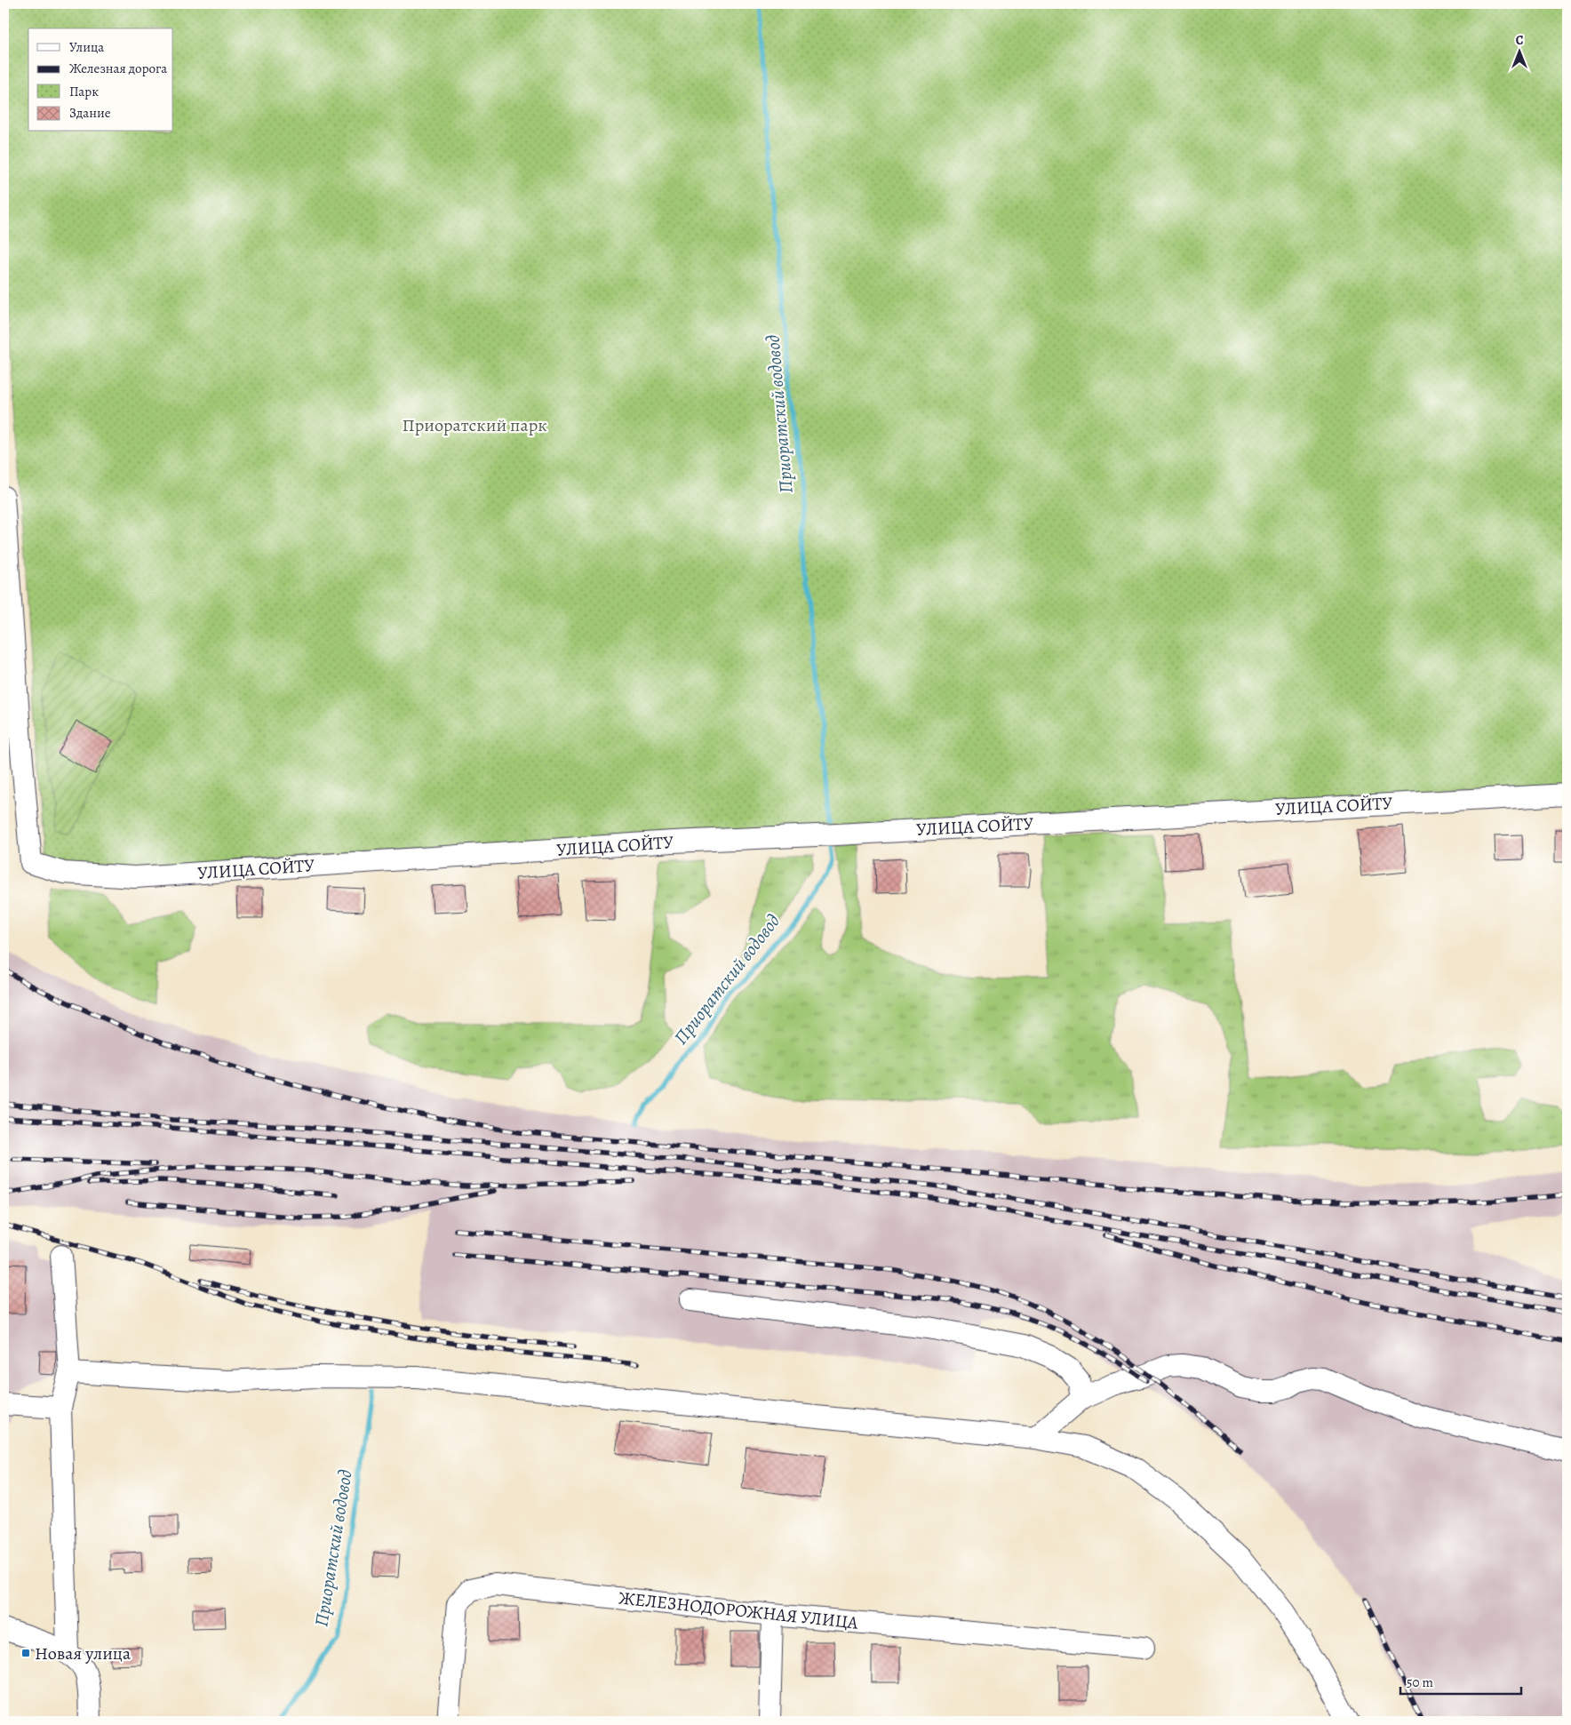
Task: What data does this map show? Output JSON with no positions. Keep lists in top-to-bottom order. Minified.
{"streets":{"street":["УЛИЦА СОЙТУ","ЖЕЛЕЗНОДОРОЖНАЯ УЛИЦА"]},"water":["Приоратский водовод"],"parks":["Приоратский парк"],"places":{"transit":["Новая улица"]},"legend":["Улица","Железная дорога","Парк","Здание"],"scale_bar":"50 m","north":"top"}
